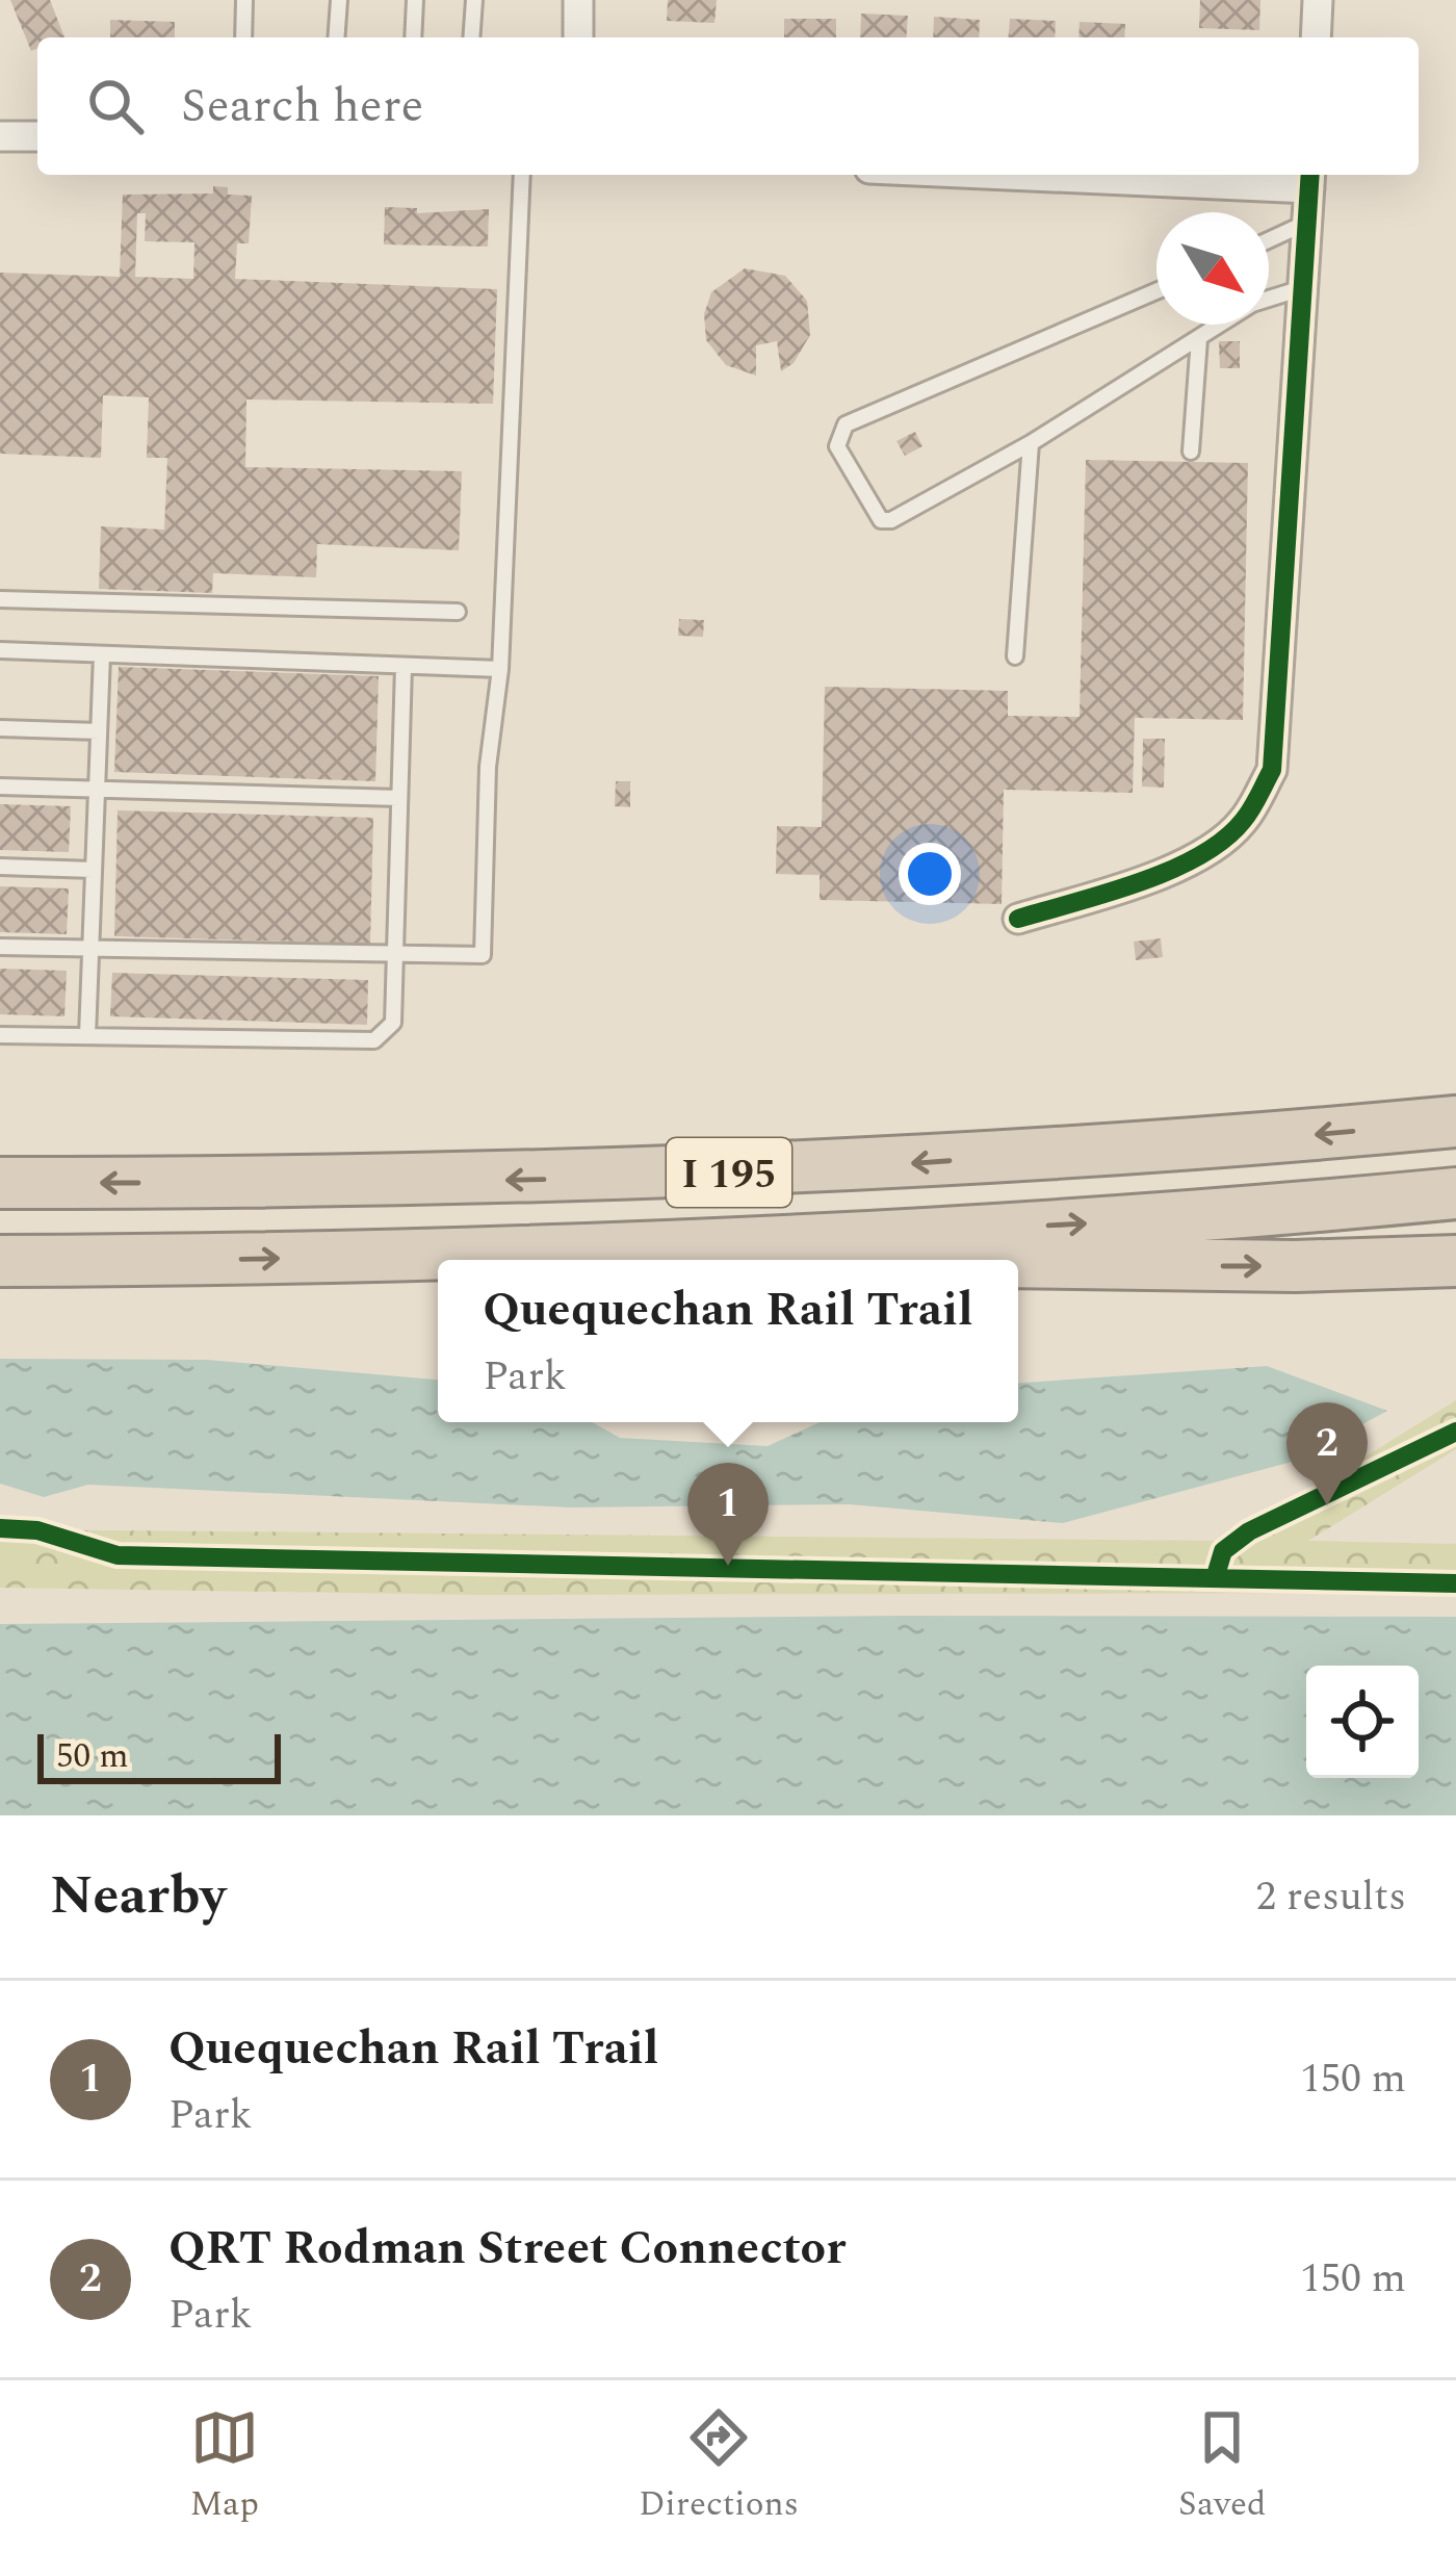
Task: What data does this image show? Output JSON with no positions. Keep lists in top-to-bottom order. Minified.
{"streets":{"highway":["I 195"]},"scale_bar":"50 m","north":"bottom right","page":{"search":"Search here","popup":["Quequechan Rail Trail","Park"],"pins":["2","1"],"scale":"50 m","heading":["Nearby","2 results"],"list":[{"mark":"1","name":"Quequechan Rail Trail","note":"Park","value":"150 m"},{"mark":"2","name":"QRT Rodman Street Connector","note":"Park","value":"150 m"}],"nav":["Map","Directions","Saved"]}}
